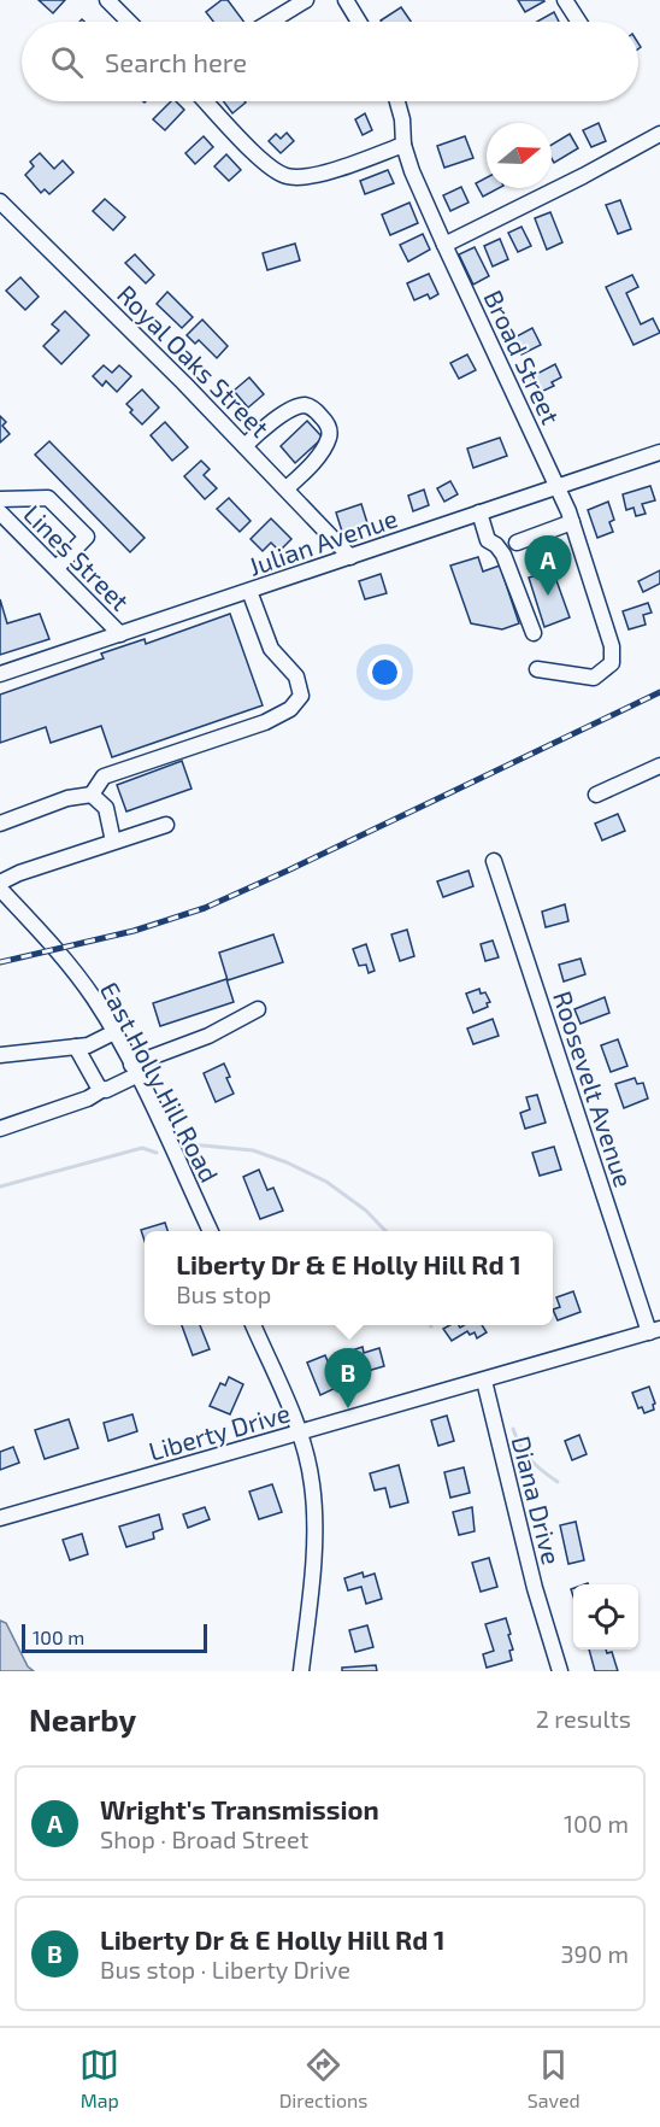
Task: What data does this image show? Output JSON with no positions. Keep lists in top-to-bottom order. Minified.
{"streets":{"street":["Broad Street","Royal Oaks Street","Julian Avenue","Lines Street","East Holly Hill Road","Roosevelt Avenue","Liberty Drive","Diana Drive"]},"crossings":[["Broad Street","Julian Avenue"],["Royal Oaks Street","Julian Avenue"],["Julian Avenue","Lines Street"],["Roosevelt Avenue","Liberty Drive"],["Liberty Drive","Diana Drive"]],"scale_bar":"100 m","north":"right","page":{"search":"Search here","pins":["A","B"],"popup":["Liberty Dr & E Holly Hill Rd 1","Bus stop"],"scale":"100 m","heading":["Nearby","2 results"],"list":[{"mark":"A","name":"Wright's Transmission","note":"Shop · Broad Street","value":"100 m"},{"mark":"B","name":"Liberty Dr & E Holly Hill Rd 1","note":"Bus stop · Liberty Drive","value":"390 m"}],"nav":["Map","Directions","Saved"]}}
